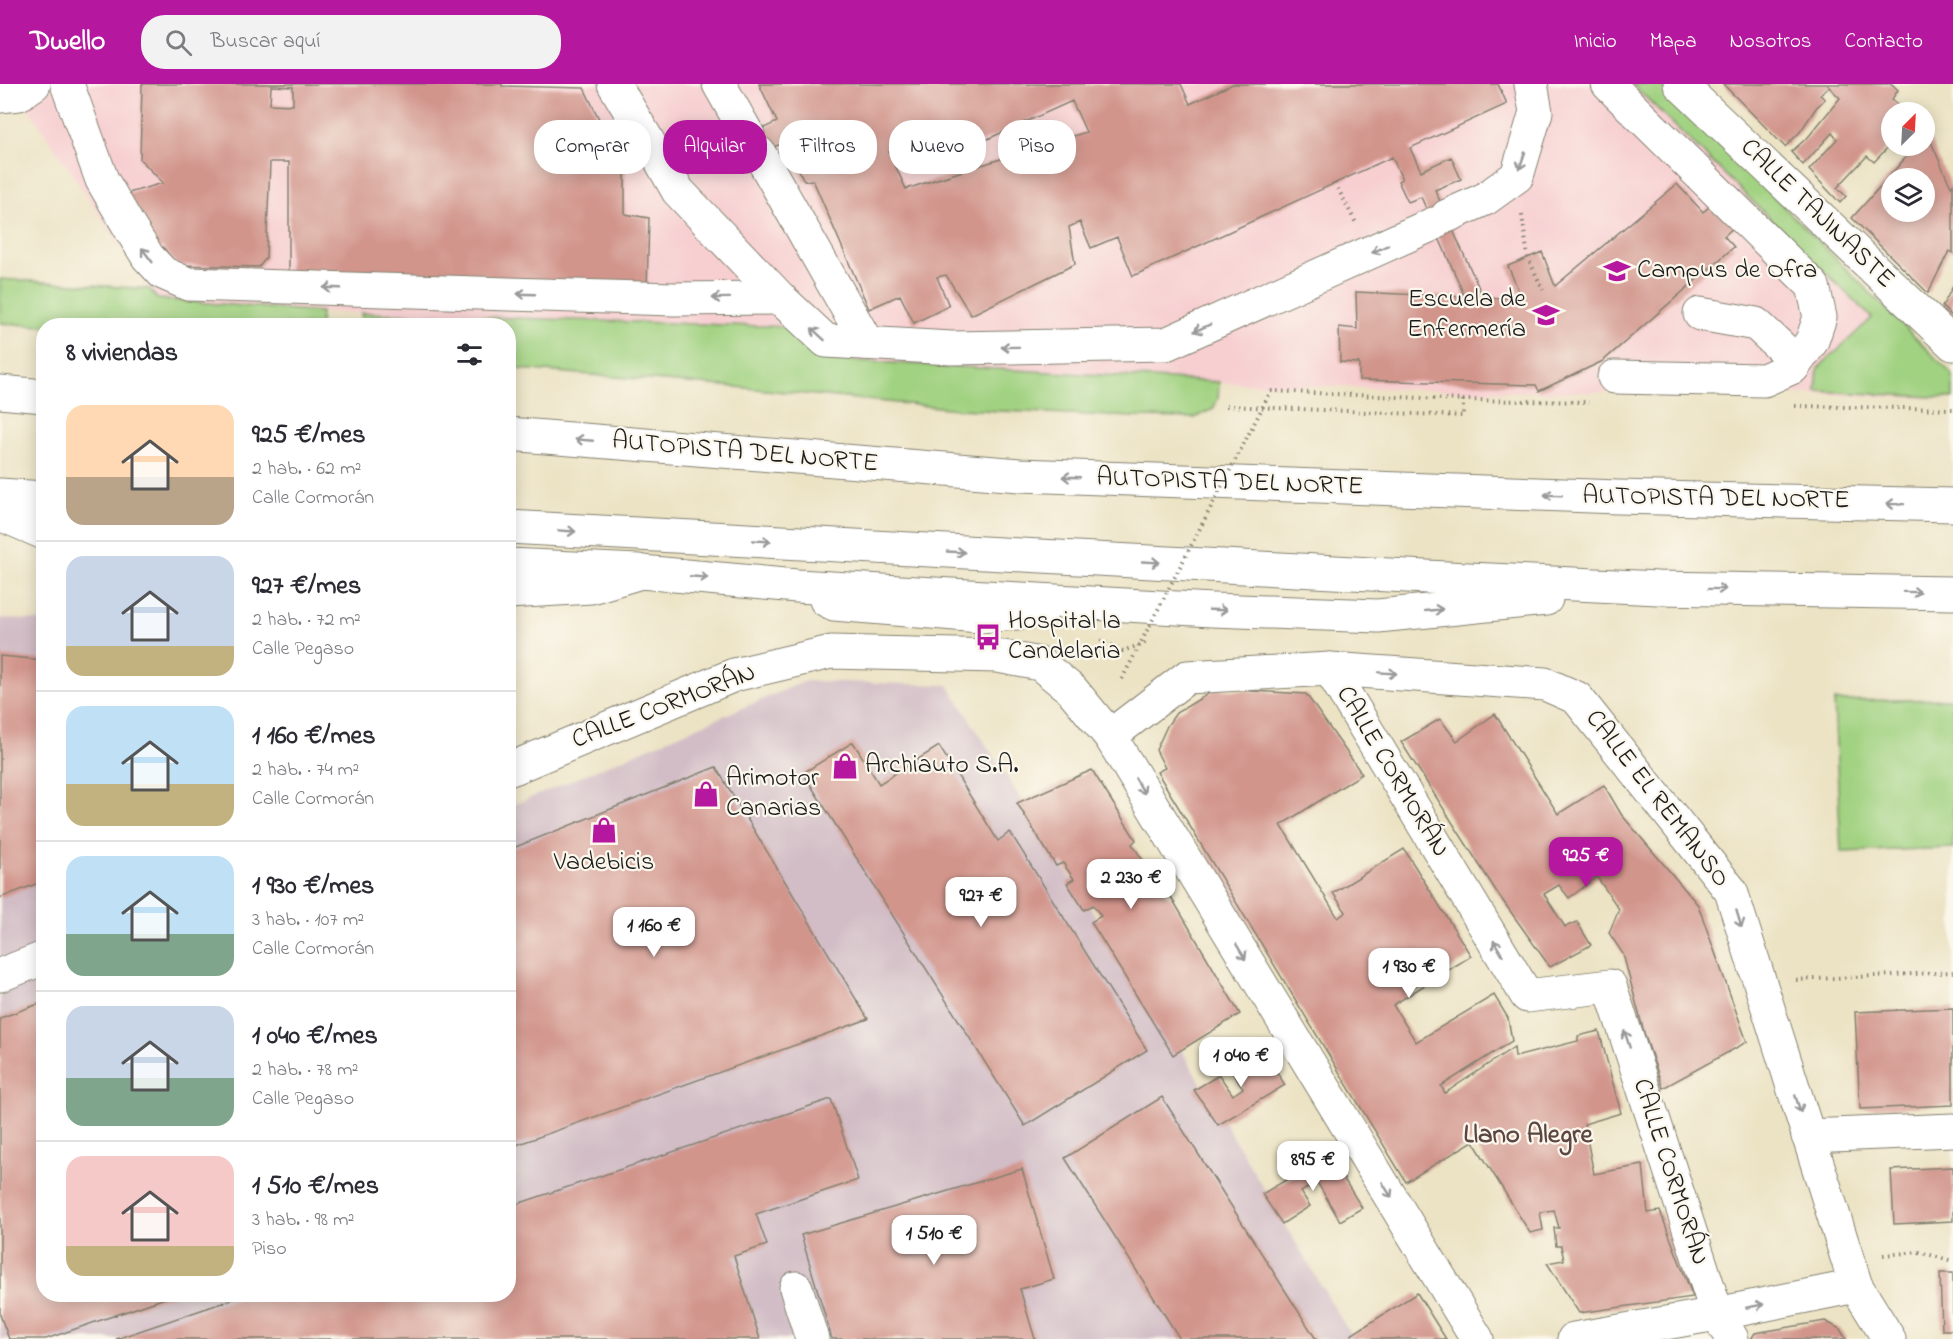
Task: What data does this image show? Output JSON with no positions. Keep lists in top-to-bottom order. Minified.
{"streets":{"main road":["CALLE TAJINASTE","AUTOPISTA DEL NORTE","CALLE CORMORÁN","CALLE EL REMANSO"]},"crossings":[["CALLE CORMORÁN","CALLE EL REMANSO"]],"one_way":["CALLE EL REMANSO"],"districts":["Llano Alegre"],"places":{"school or university":["Campus de Ofra","Escuela de Enfermería"],"bus stop":["Hospital la Candelaria"],"shop":["Archiauto S.A.","Arimotor Canarias","Vadebicis"]},"north":"top right","page":{"header":"Dwello","search":"Buscar aquí","nav":["Inicio","Mapa","Nosotros","Contacto"],"chip":["Comprar","Alquilar","Filtros","Nuevo","Piso"],"heading":"8 viviendas","list":[{"name":"925 €/mes","note":"2 hab. · 62 m² · Calle Cormorán"},{"name":"927 €/mes","note":"2 hab. · 72 m² · Calle Pegaso"},{"name":"1 160 €/mes","note":"2 hab. · 74 m² · Calle Cormorán"},{"name":"1 930 €/mes","note":"3 hab. · 107 m² · Calle Cormorán"},{"name":"1 040 €/mes","note":"2 hab. · 78 m² · Calle Pegaso"},{"name":"1 510 €/mes","note":"3 hab. · 98 m² · Piso"}],"price":["925 €","2 230 €","927 €","1 160 €","1 930 €","1 040 €","895 €","1 510 €"]}}
